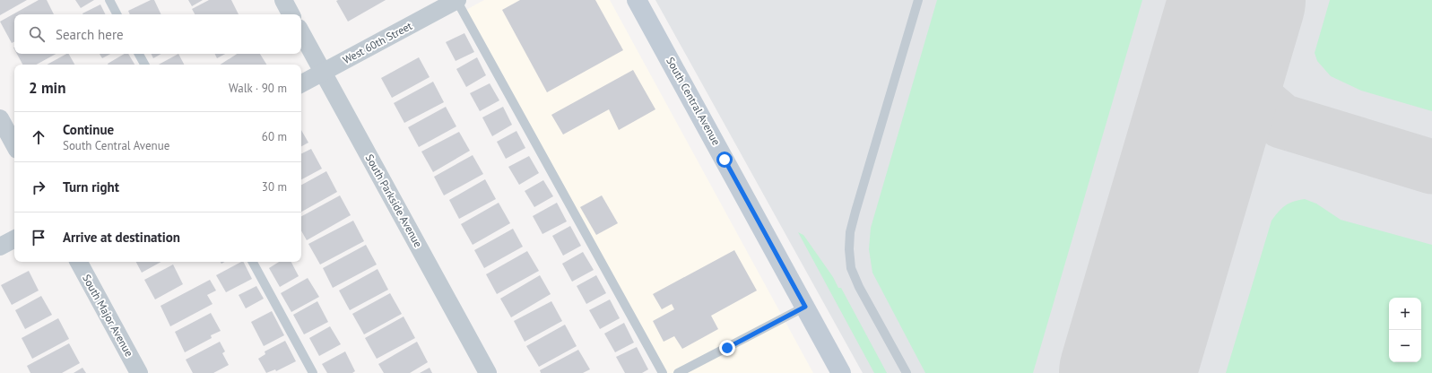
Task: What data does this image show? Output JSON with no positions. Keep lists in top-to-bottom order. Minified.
{"streets":{"main road":["South Central Avenue"],"street":["West 60th Street","South Parkside Avenue","South Major Avenue"]},"crossings":[["West 60th Street","South Parkside Avenue"]],"page":{"search":"Search here","heading":["2 min","Walk · 90 m"],"list":[["Continue","South Central Avenue","60 m"],["Turn right","30 m"],"Arrive at destination"],"map_buttons":["+","−"]}}
